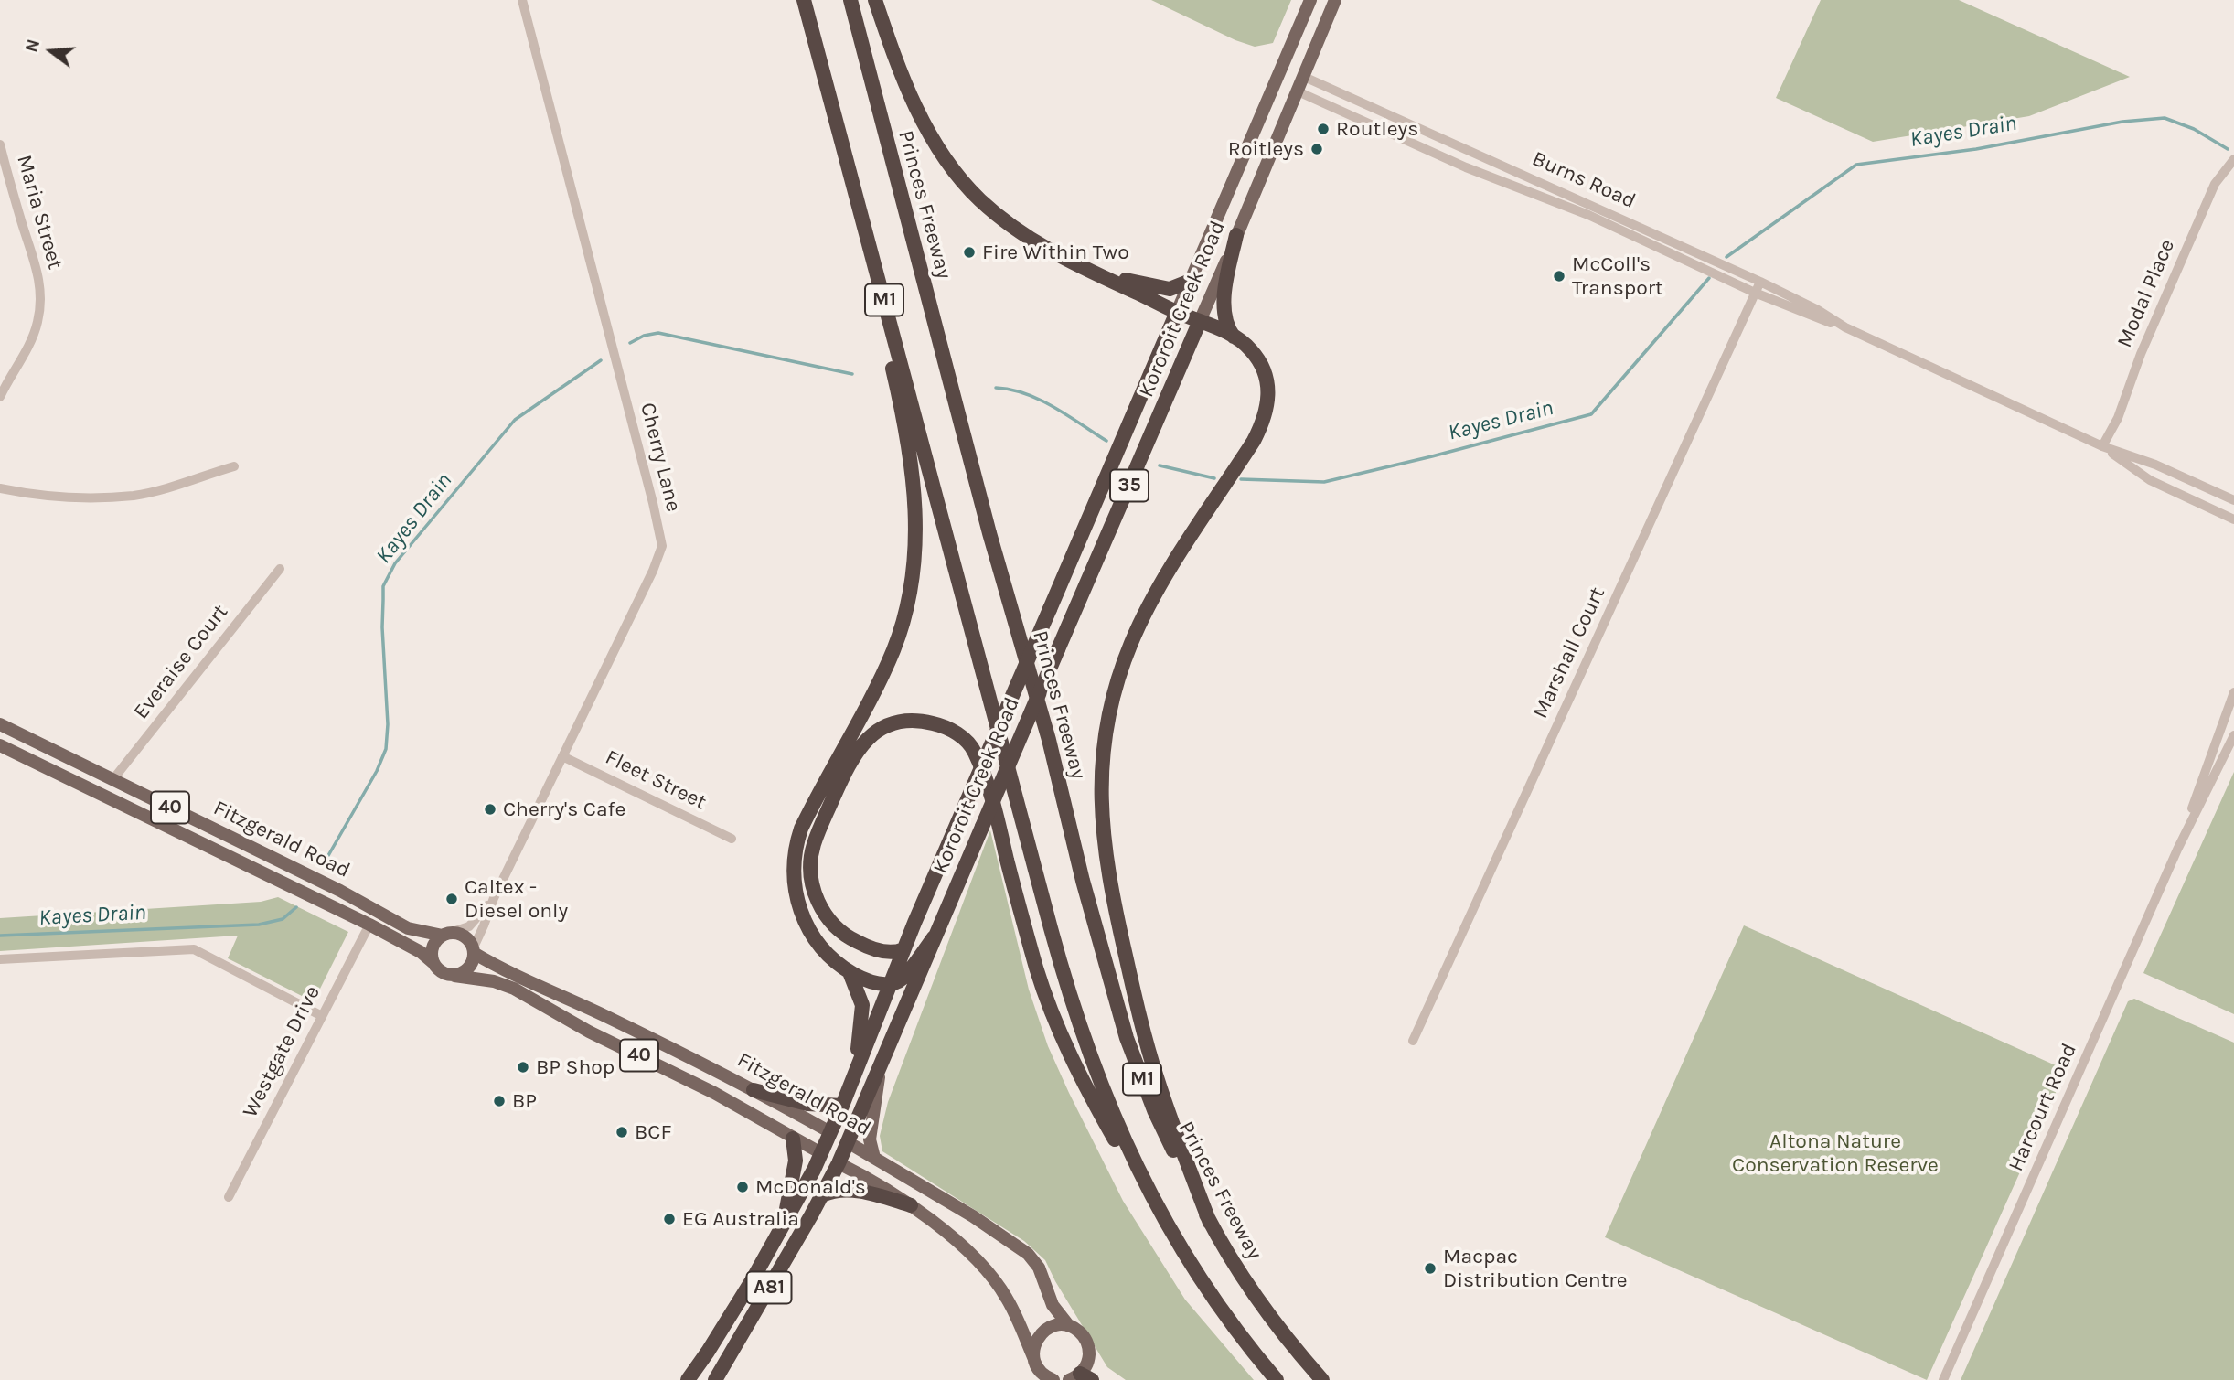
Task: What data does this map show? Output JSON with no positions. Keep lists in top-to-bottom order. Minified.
{"streets":{"highway":["Princes Freeway","M1","Kororoit Creek Road","35","Fitzgerald Road","A81"],"main road":["40"],"street":["Burns Road","Maria Street","Modal Place","Cherry Lane","Marshall Court","Everaise Court","Fleet Street","Westgate Drive","Harcourt Road"]},"crossings":[["Burns Road","Modal Place"],["Burns Road","Kororoit Creek Road"],["Burns Road","Marshall Court"],["Kororoit Creek Road","Fitzgerald Road"],["Kororoit Creek Road","A81"],["Cherry Lane","Fleet Street"],["Cherry Lane","40"],["Cherry Lane","Fitzgerald Road"],["Everaise Court","Fitzgerald Road"],["40","Fitzgerald Road"],["Fitzgerald Road","Westgate Drive"],["Fitzgerald Road","A81"]],"water":["Kayes Drain"],"parks":["Altona Nature Conservation Reserve"],"places":["Routleys","Roitleys","Fire Within Two","McColl's Transport","Cherry's Cafe","Caltex - Diesel only","BP Shop","BP","BCF","McDonald's","EG Australia","Macpac Distribution Centre"],"north":"left"}
